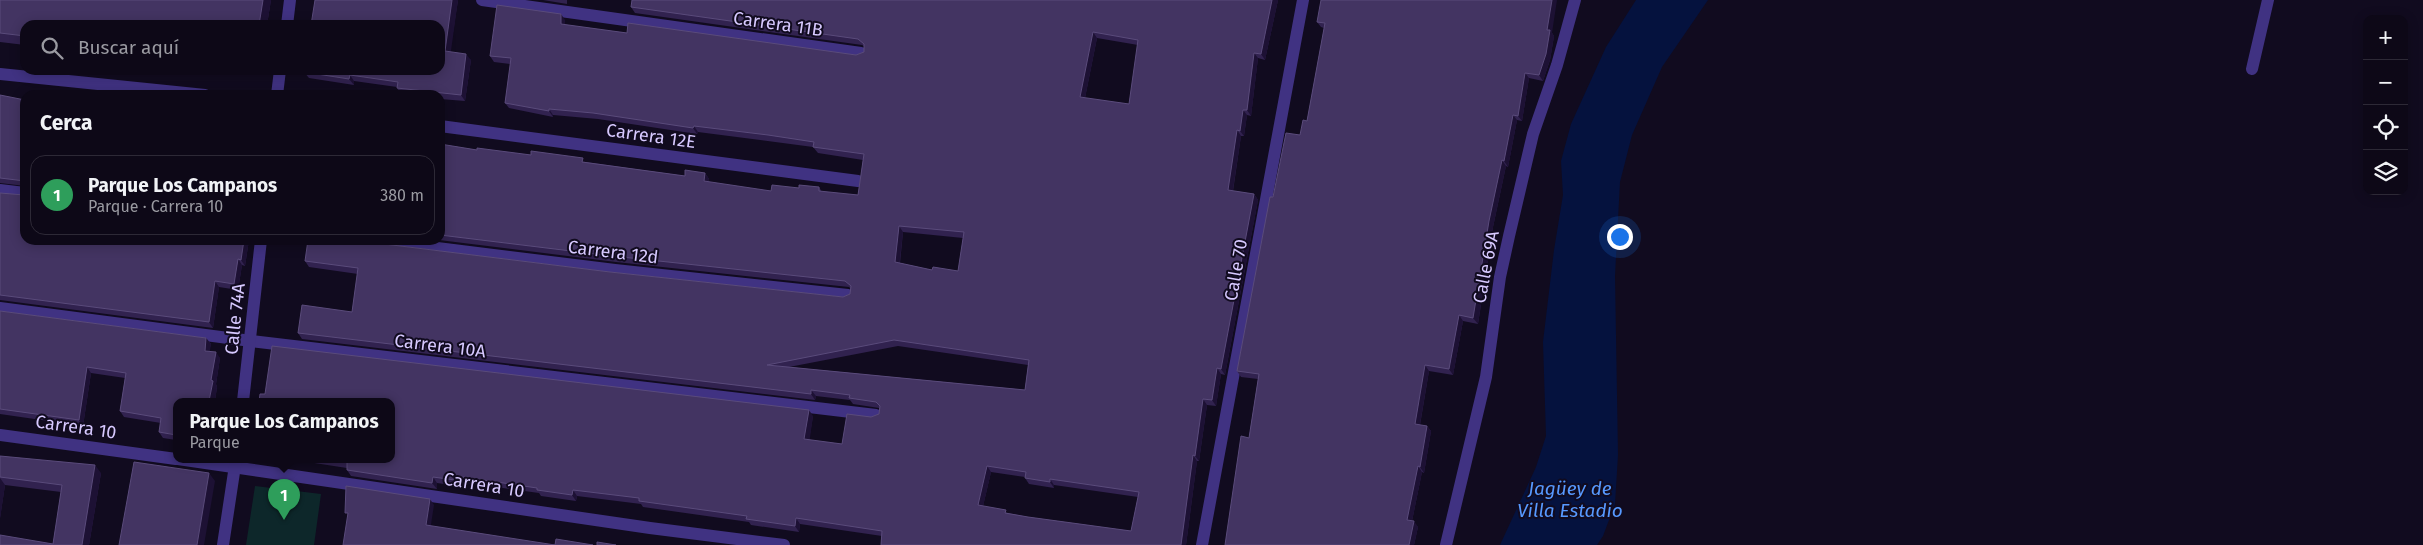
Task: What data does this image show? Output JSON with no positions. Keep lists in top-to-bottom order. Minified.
{"streets":{"street":["Carrera 11B","Carrera 12E","Carrera 12d","Calle 69A","Calle 70","Calle 74A","Carrera 10A","Carrera 10"]},"crossings":[["Calle 74A","Carrera 10A"]],"water":["Jagüey de Villa Estadio"],"page":{"map_buttons":["+","−"],"search":"Buscar aquí","heading":"Cerca","list":[{"mark":"1","name":"Parque Los Campanos","note":"Parque · Carrera 10","value":"380 m"}],"popup":["Parque Los Campanos","Parque"],"pins":"1"}}
